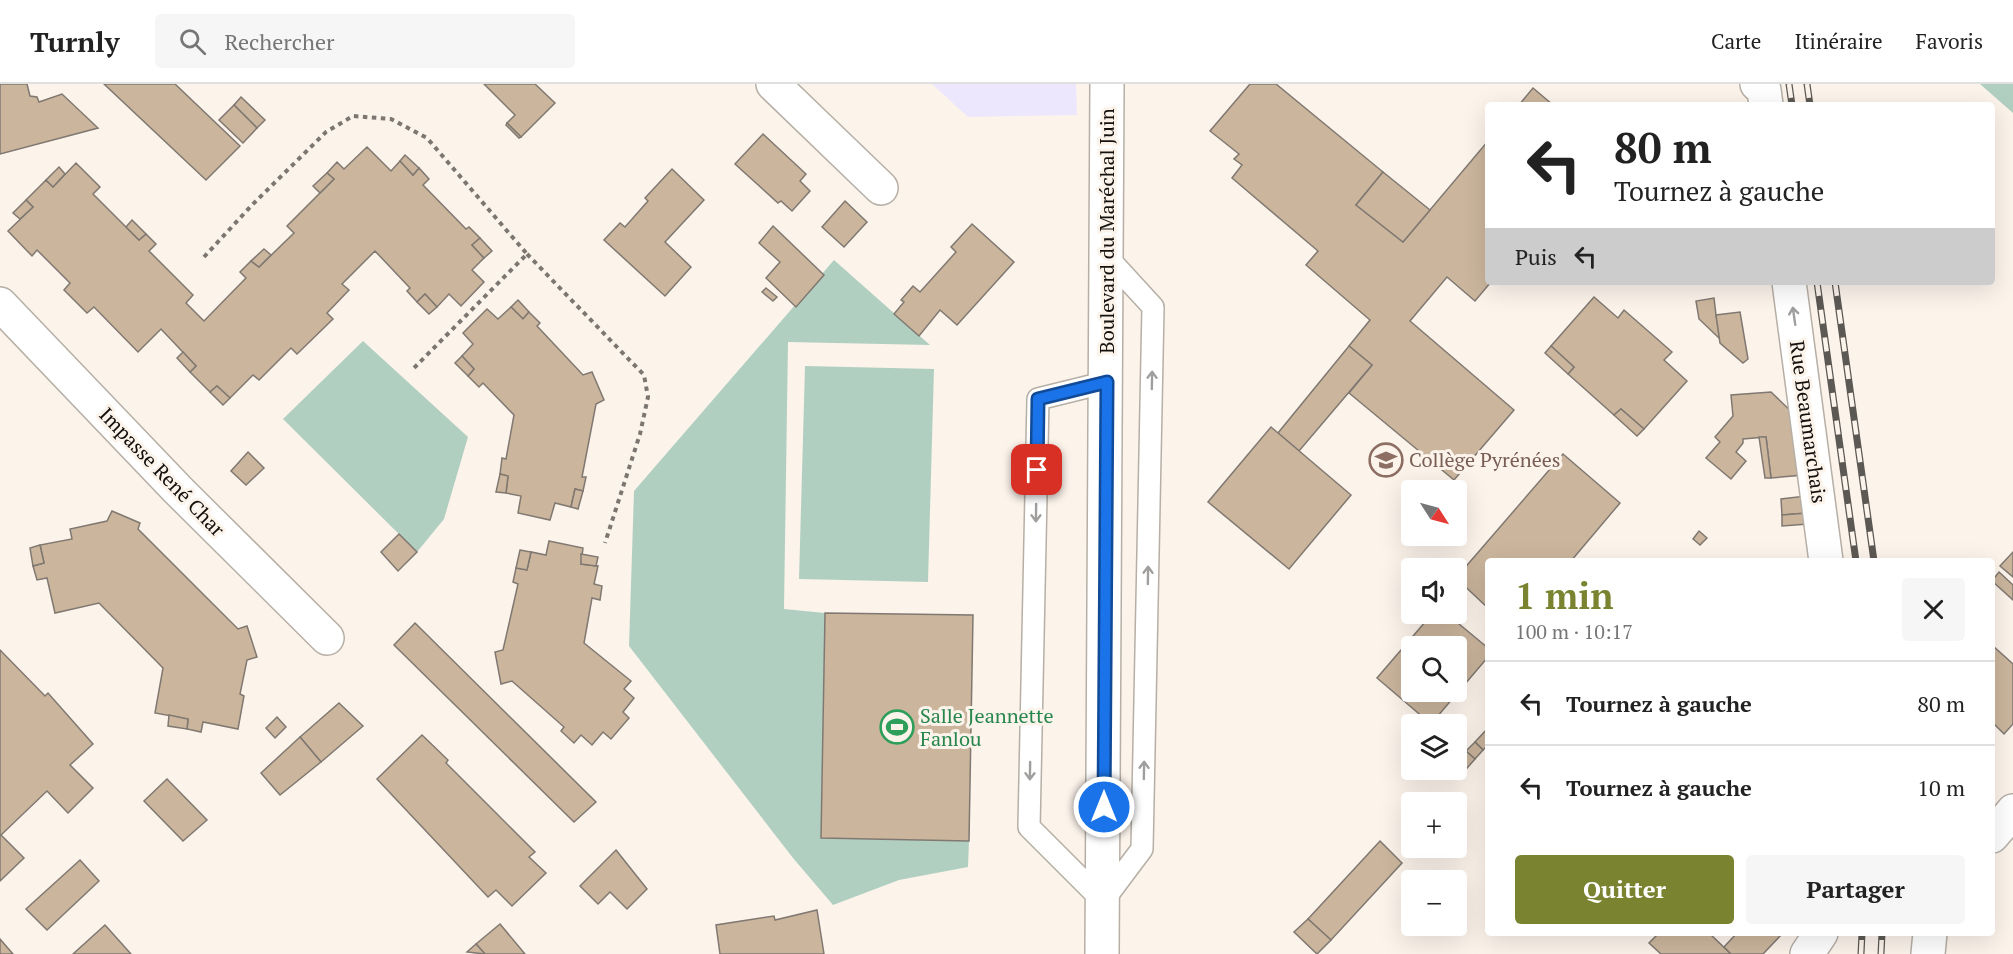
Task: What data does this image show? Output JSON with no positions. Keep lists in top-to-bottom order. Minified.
{"streets":{"street":["Boulevard du Maréchal Juin","Rue Beaumarchais","Impasse René Char"]},"one_way":["Rue Beaumarchais"],"places":{"school or university":["Collège Pyrénées"],"sports":["Salle Jeannette Fanlou"]},"north":"bottom right","page":{"header":"Turnly","search":"Rechercher","nav":["Carte","Itinéraire","Favoris"],"turn":["80 m","Tournez à gauche"],"then":"Puis","map_buttons":["+","−"],"heading":["1 min","100 m · 10:17"],"list":[{"name":"Tournez à gauche","value":"80 m"},{"name":"Tournez à gauche","value":"10 m"}],"buttons":["Quitter","Partager"]}}
